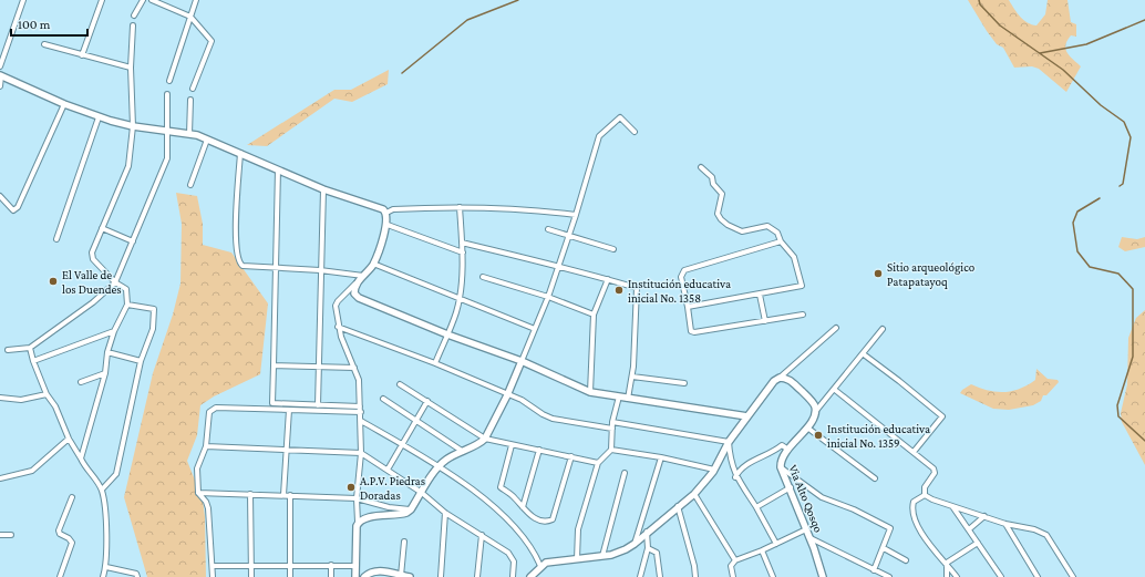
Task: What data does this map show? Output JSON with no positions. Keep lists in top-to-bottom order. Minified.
{"streets":{"street":["Via Alto Qosqo"]},"places":["Sitio arqueológico Patapatayoq","El Valle de los Duendes","Institución educativa inicial No. 1358","Institución educativa inicial No. 1359","A.P.V. Piedras Doradas"],"scale_bar":"100 m"}
